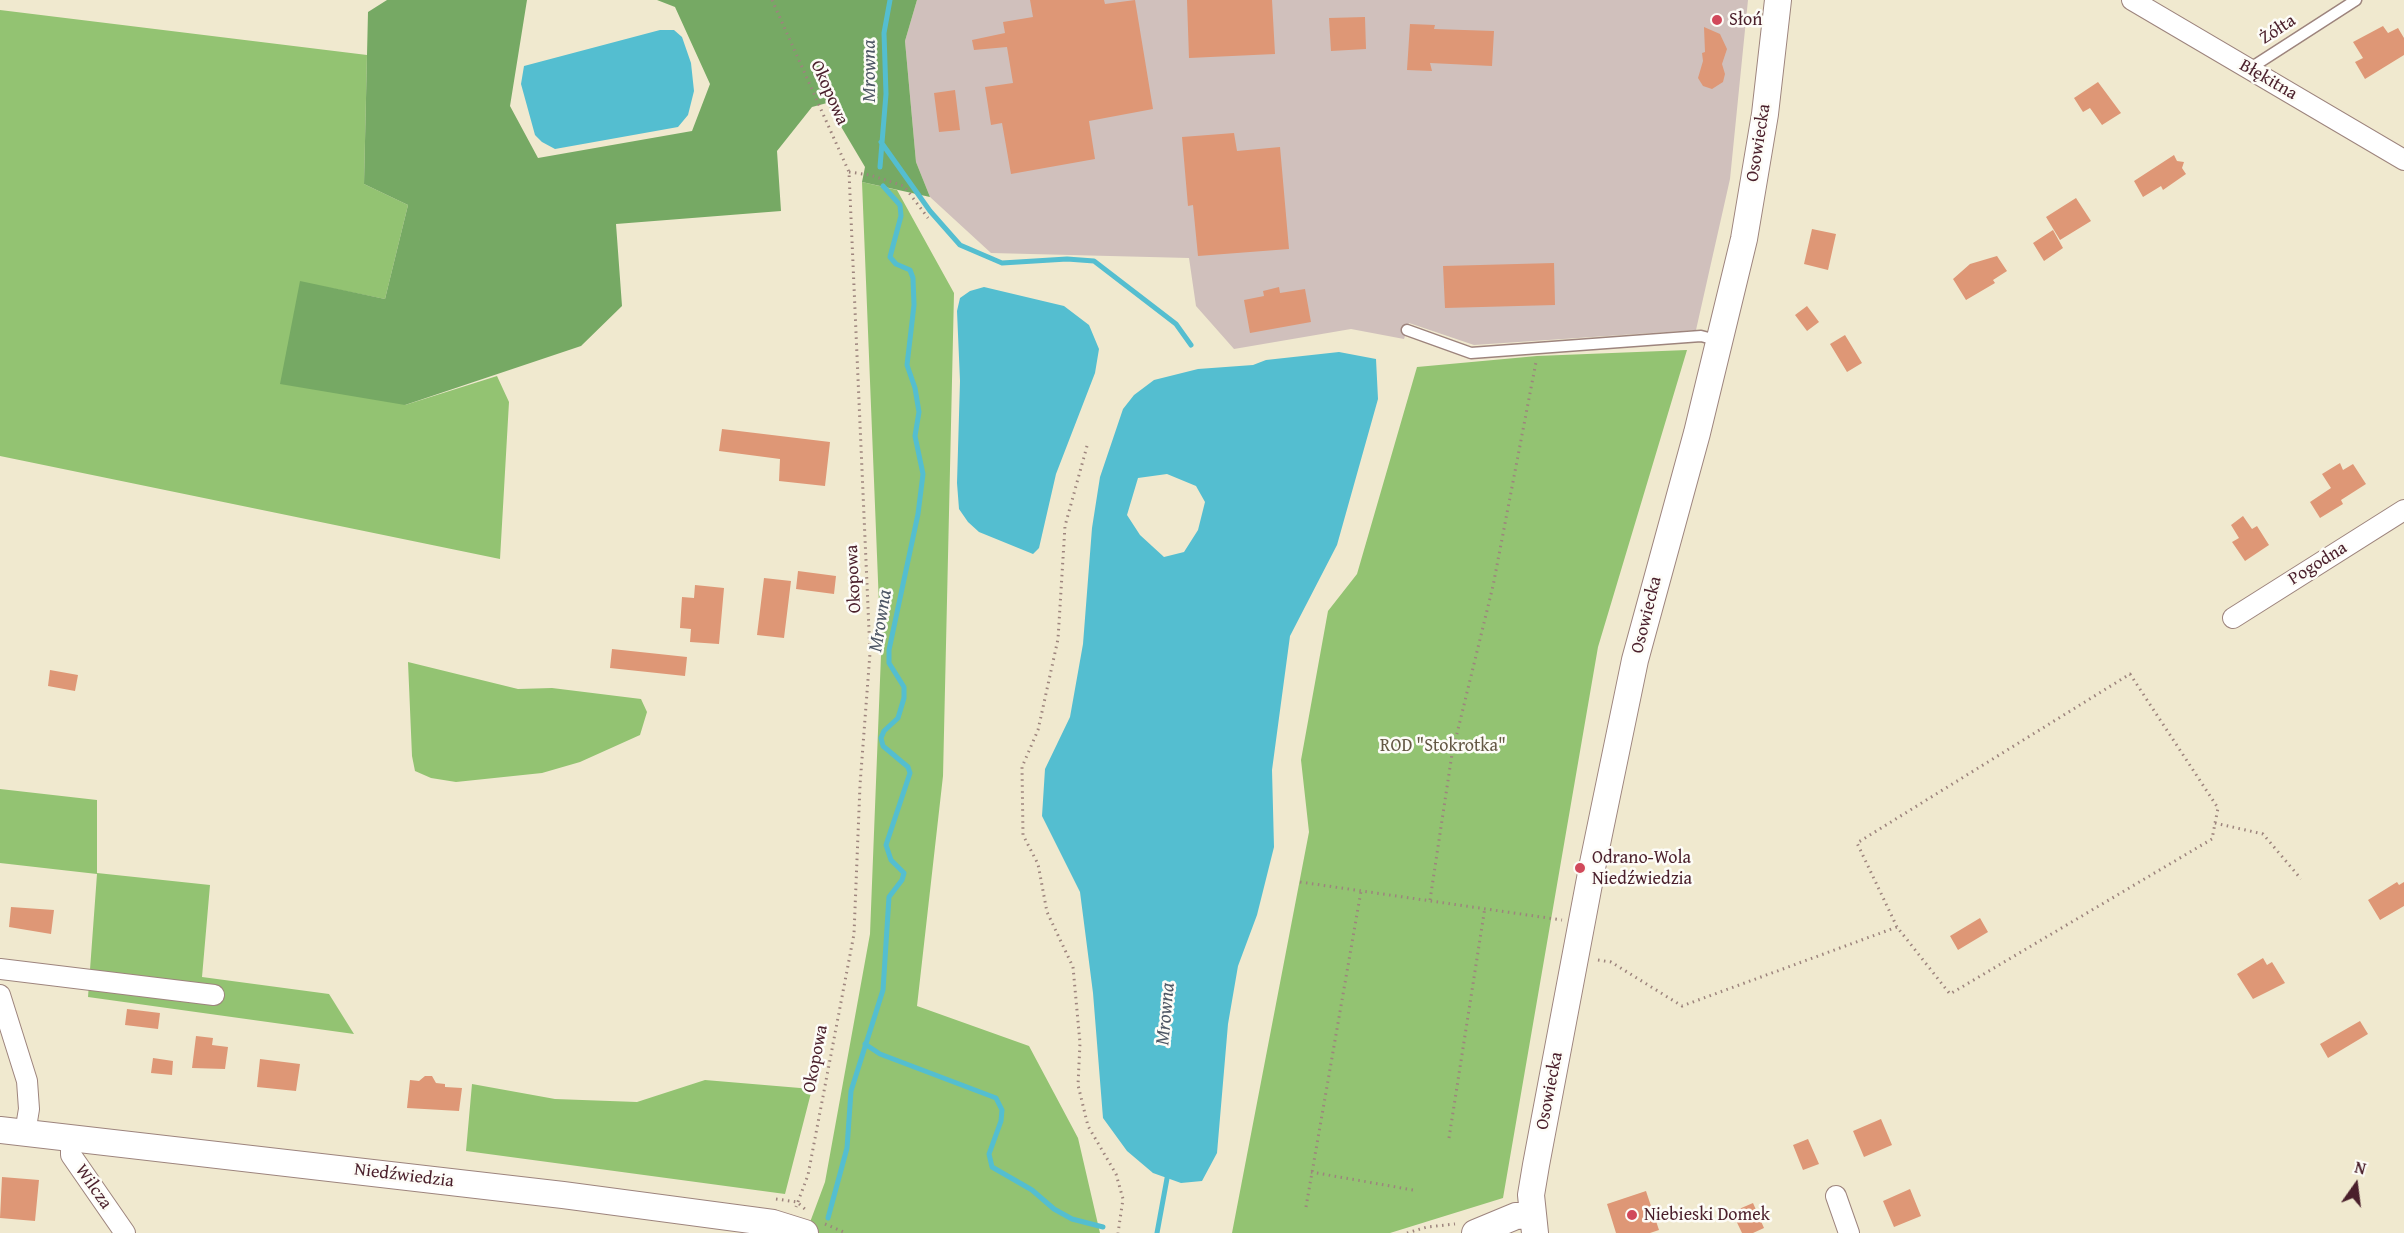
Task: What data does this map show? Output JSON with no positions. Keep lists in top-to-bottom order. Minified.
{"streets":{"street":["Błękitna","Osowiecka","Pogodna","Niedźwiedzia","Wilcza"],"lane":["Żółta"],"path":["Okopowa"]},"crossings":[["Żółta","Błękitna"],["Niedźwiedzia","Wilcza"]],"water":["Mrowna"],"parks":["ROD \"Stokrotka\""],"places":["Słoń","Odrano-Wola Niedźwiedzia","Niebieski Domek"],"north":"top"}
